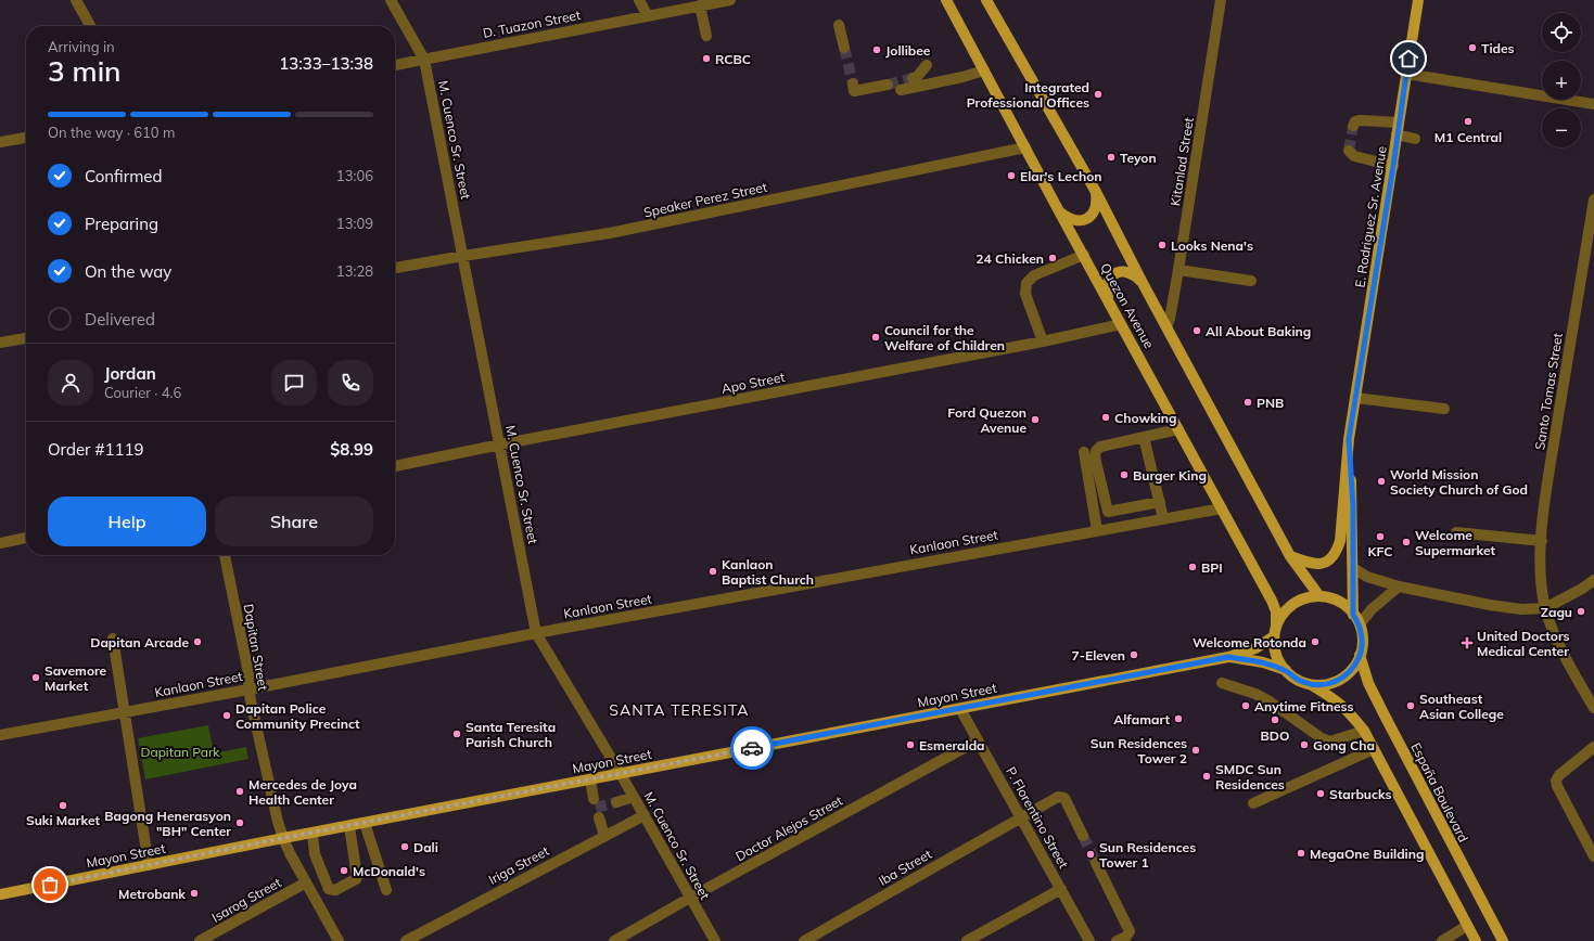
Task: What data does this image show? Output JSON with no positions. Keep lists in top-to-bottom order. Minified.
{"streets":{"main road":["E. Rodriguez Sr. Avenue","Quezon Avenue","Mayon Street","España Boulevard"],"street":["D. Tuazon Street","M. Cuenco Sr. Street","Kitanlad Street","Speaker Perez Street","Apo Street","Santo Tomas Street","Kanlaon Street","Dapitan Street","P. Florentino Street","Doctor Alejos Street","Iriga Street","Iba Street","Isarog Street"]},"crossings":[["D. Tuazon Street","M. Cuenco Sr. Street"],["M. Cuenco Sr. Street","Speaker Perez Street"],["M. Cuenco Sr. Street","Apo Street"],["M. Cuenco Sr. Street","Kanlaon Street"],["M. Cuenco Sr. Street","Mayon Street"],["M. Cuenco Sr. Street","Doctor Alejos Street"],["M. Cuenco Sr. Street","Iriga Street"],["Kitanlad Street","Quezon Avenue"],["Speaker Perez Street","Quezon Avenue"],["E. Rodriguez Sr. Avenue","Quezon Avenue"],["E. Rodriguez Sr. Avenue","Mayon Street"],["E. Rodriguez Sr. Avenue","España Boulevard"],["Quezon Avenue","Apo Street"],["Quezon Avenue","Kanlaon Street"],["Quezon Avenue","Mayon Street"],["Quezon Avenue","España Boulevard"],["Kanlaon Street","Dapitan Street"],["Dapitan Street","Mayon Street"],["Dapitan Street","Isarog Street"],["Mayon Street","España Boulevard"],["Mayon Street","P. Florentino Street"],["P. Florentino Street","Doctor Alejos Street"],["P. Florentino Street","Iba Street"]],"districts":["SANTA TERESITA"],"parks":["Dapitan Park"],"places":{"other":["Tides","Jollibee","RCBC","Integrated Professional Offices","M1 Central","Teyon","Elar's Lechon","Looks Nena's","24 Chicken","All About Baking","Council for the Welfare of Children","PNB","Chowking","Ford Quezon Avenue","Burger King","World Mission Society Church of God","KFC","Welcome Supermarket","BPI","Kanlaon Baptist Church","Zagu","Dapitan Arcade","Welcome Rotonda","7-Eleven","Savemore Market","Anytime Fitness","Southeast Asian College","Dapitan Police Community Precinct","Alfamart","BDO","Santa Teresita Parish Church","Esmeralda","Gong Cha","Sun Residences Tower 2","SMDC Sun Residences","Mercedes de Joya Health Center","Starbucks","Suki Market","Bagong Henerasyon \"BH\" Center","Dali","MegaOne Building","Sun Residences Tower 1","McDonald's","Metrobank"],"health":["United Doctors Medical Center"]},"page":{"map_buttons":["+","−"],"heading":["3 min","Arriving in","13:33–13:38"],"panel":["Jordan","Courier · 4.6","Order #1119","$8.99"],"bar":"On the way · 610 m","list":[["Confirmed","13:06"],["Preparing","13:09"],["On the way","13:28"],"Delivered"],"buttons":["Help","Share"]}}
